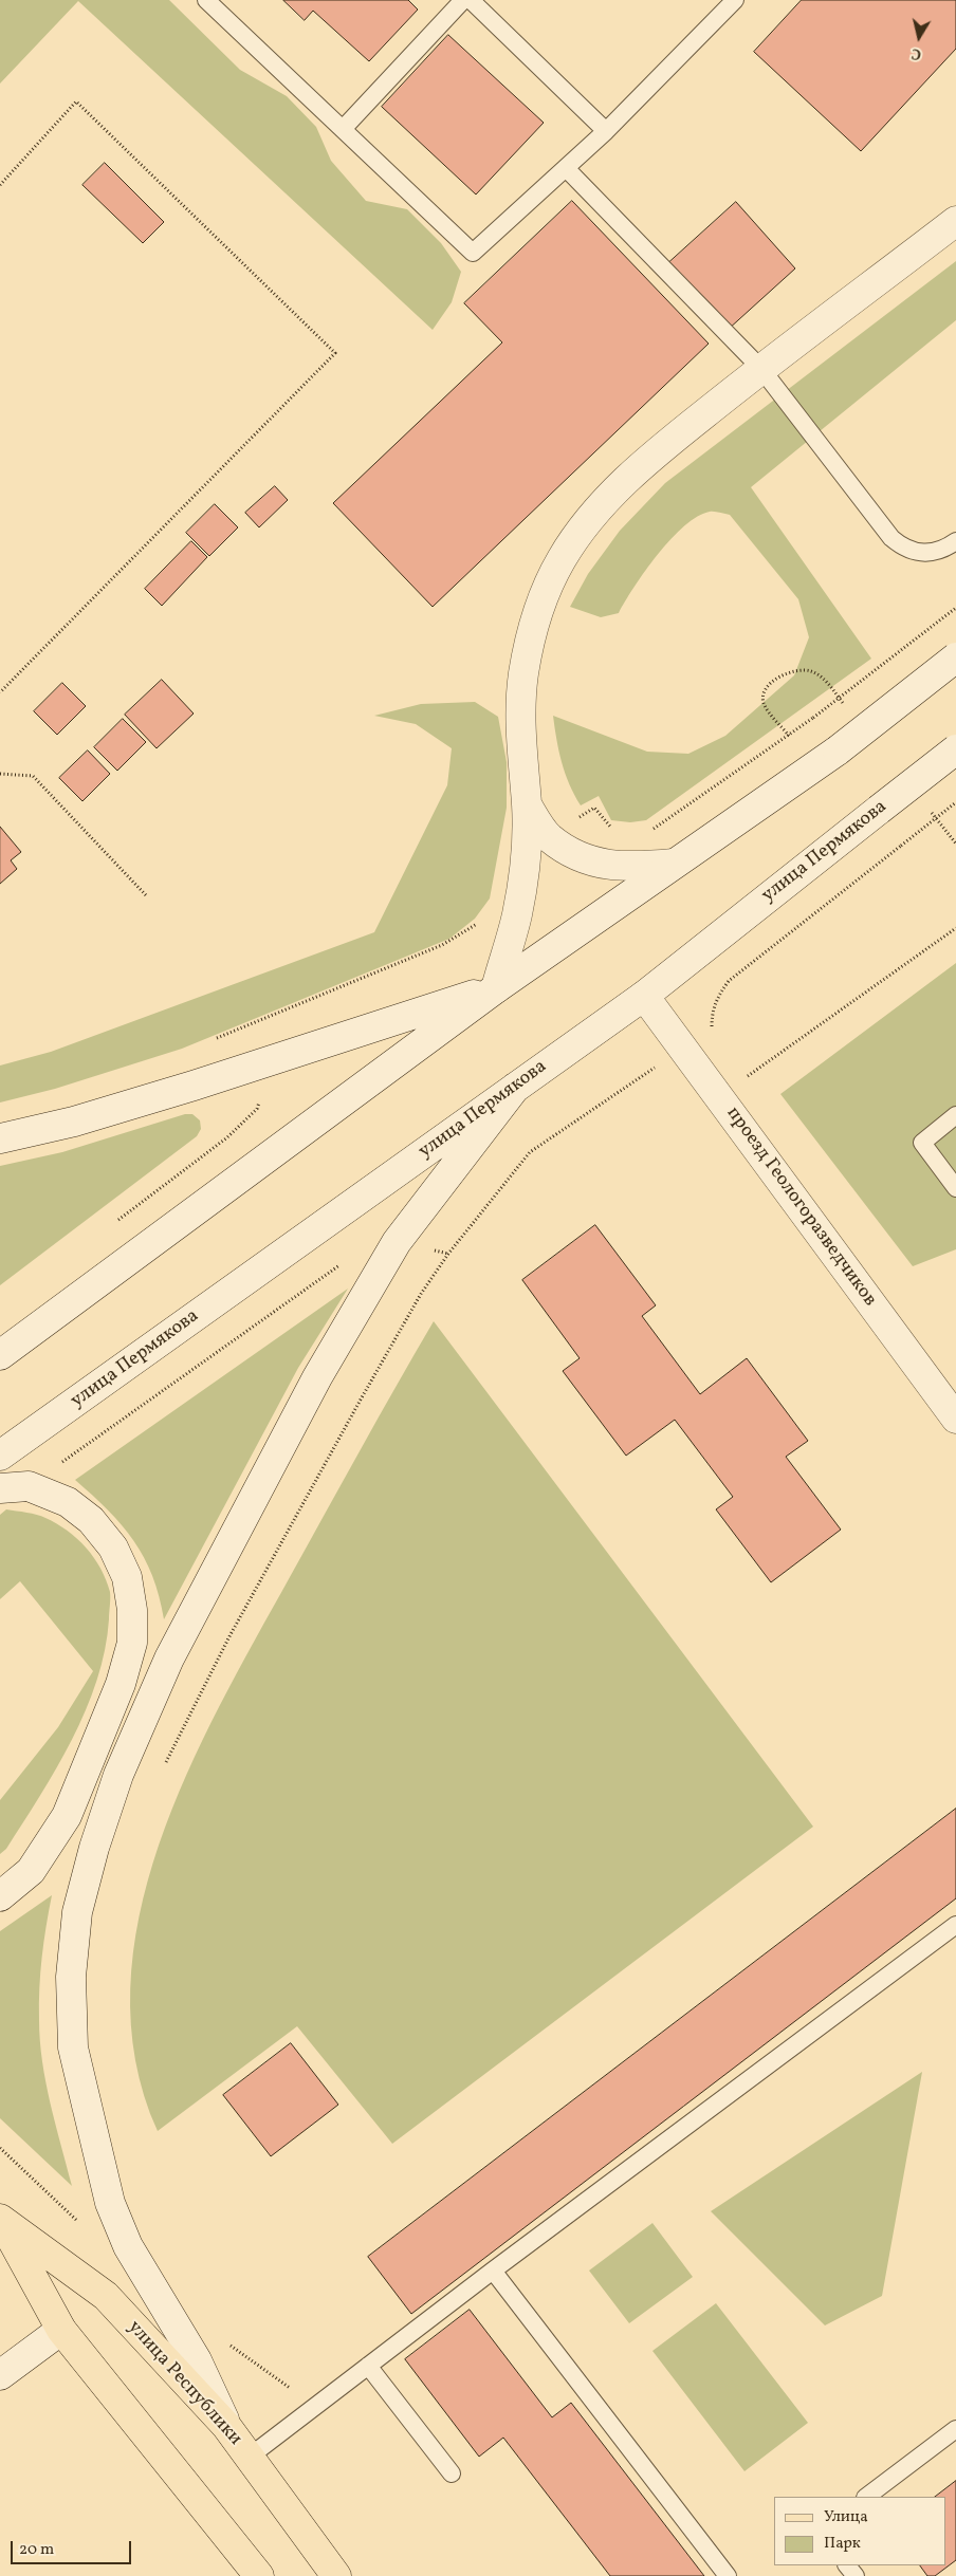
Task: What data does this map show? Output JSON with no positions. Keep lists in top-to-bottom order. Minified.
{"streets":{"main road":["улица Пермякова","проезд Геологоразведчиков","улица Республики"]},"crossings":[["улица Пермякова","проезд Геологоразведчиков"]],"legend":["Улица","Парк"],"scale_bar":"20 m","north":"bottom"}
